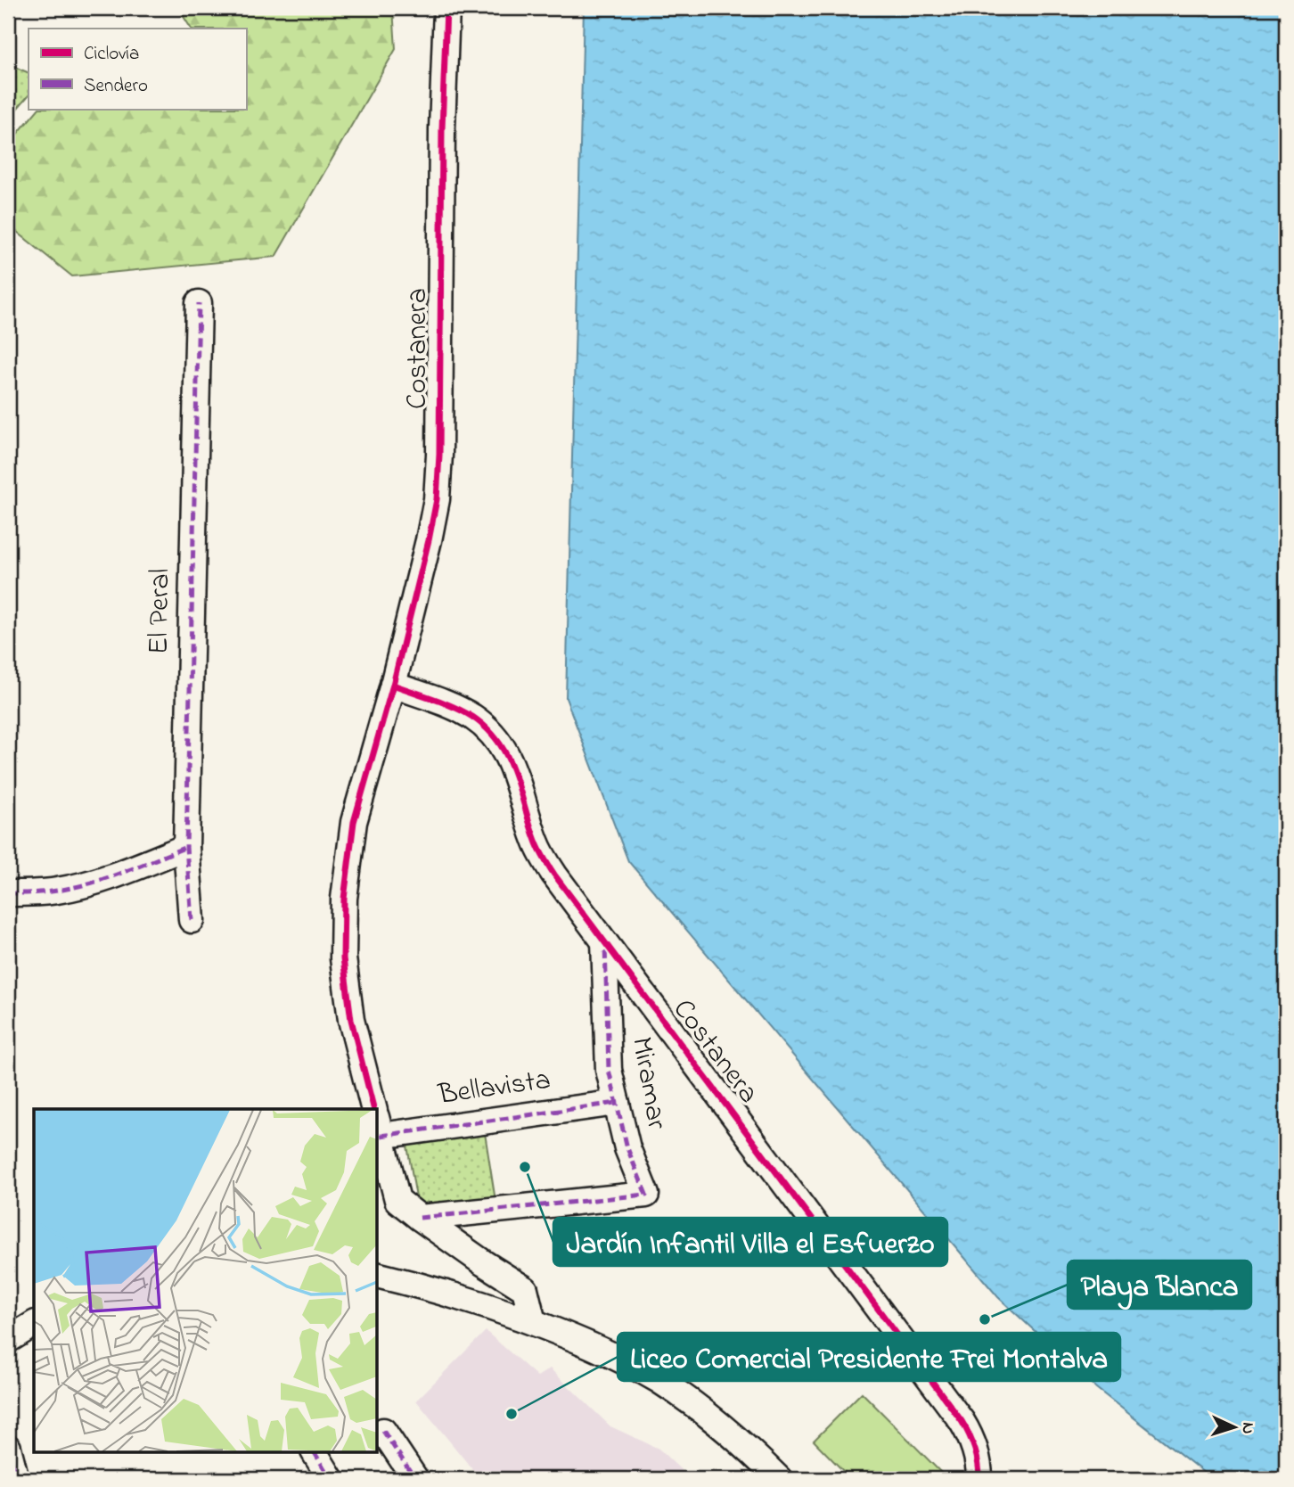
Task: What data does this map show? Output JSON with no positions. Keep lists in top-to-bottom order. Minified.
{"streets":{"street":["Costanera","El Peral","Miramar","Bellavista"]},"crossings":[["Costanera","Miramar"],["Miramar","Bellavista"]],"places":["Jardín Infantil Villa el Esfuerzo","Playa Blanca","Liceo Comercial Presidente Frei Montalva"],"legend":["Ciclovía","Sendero"],"north":"right"}
